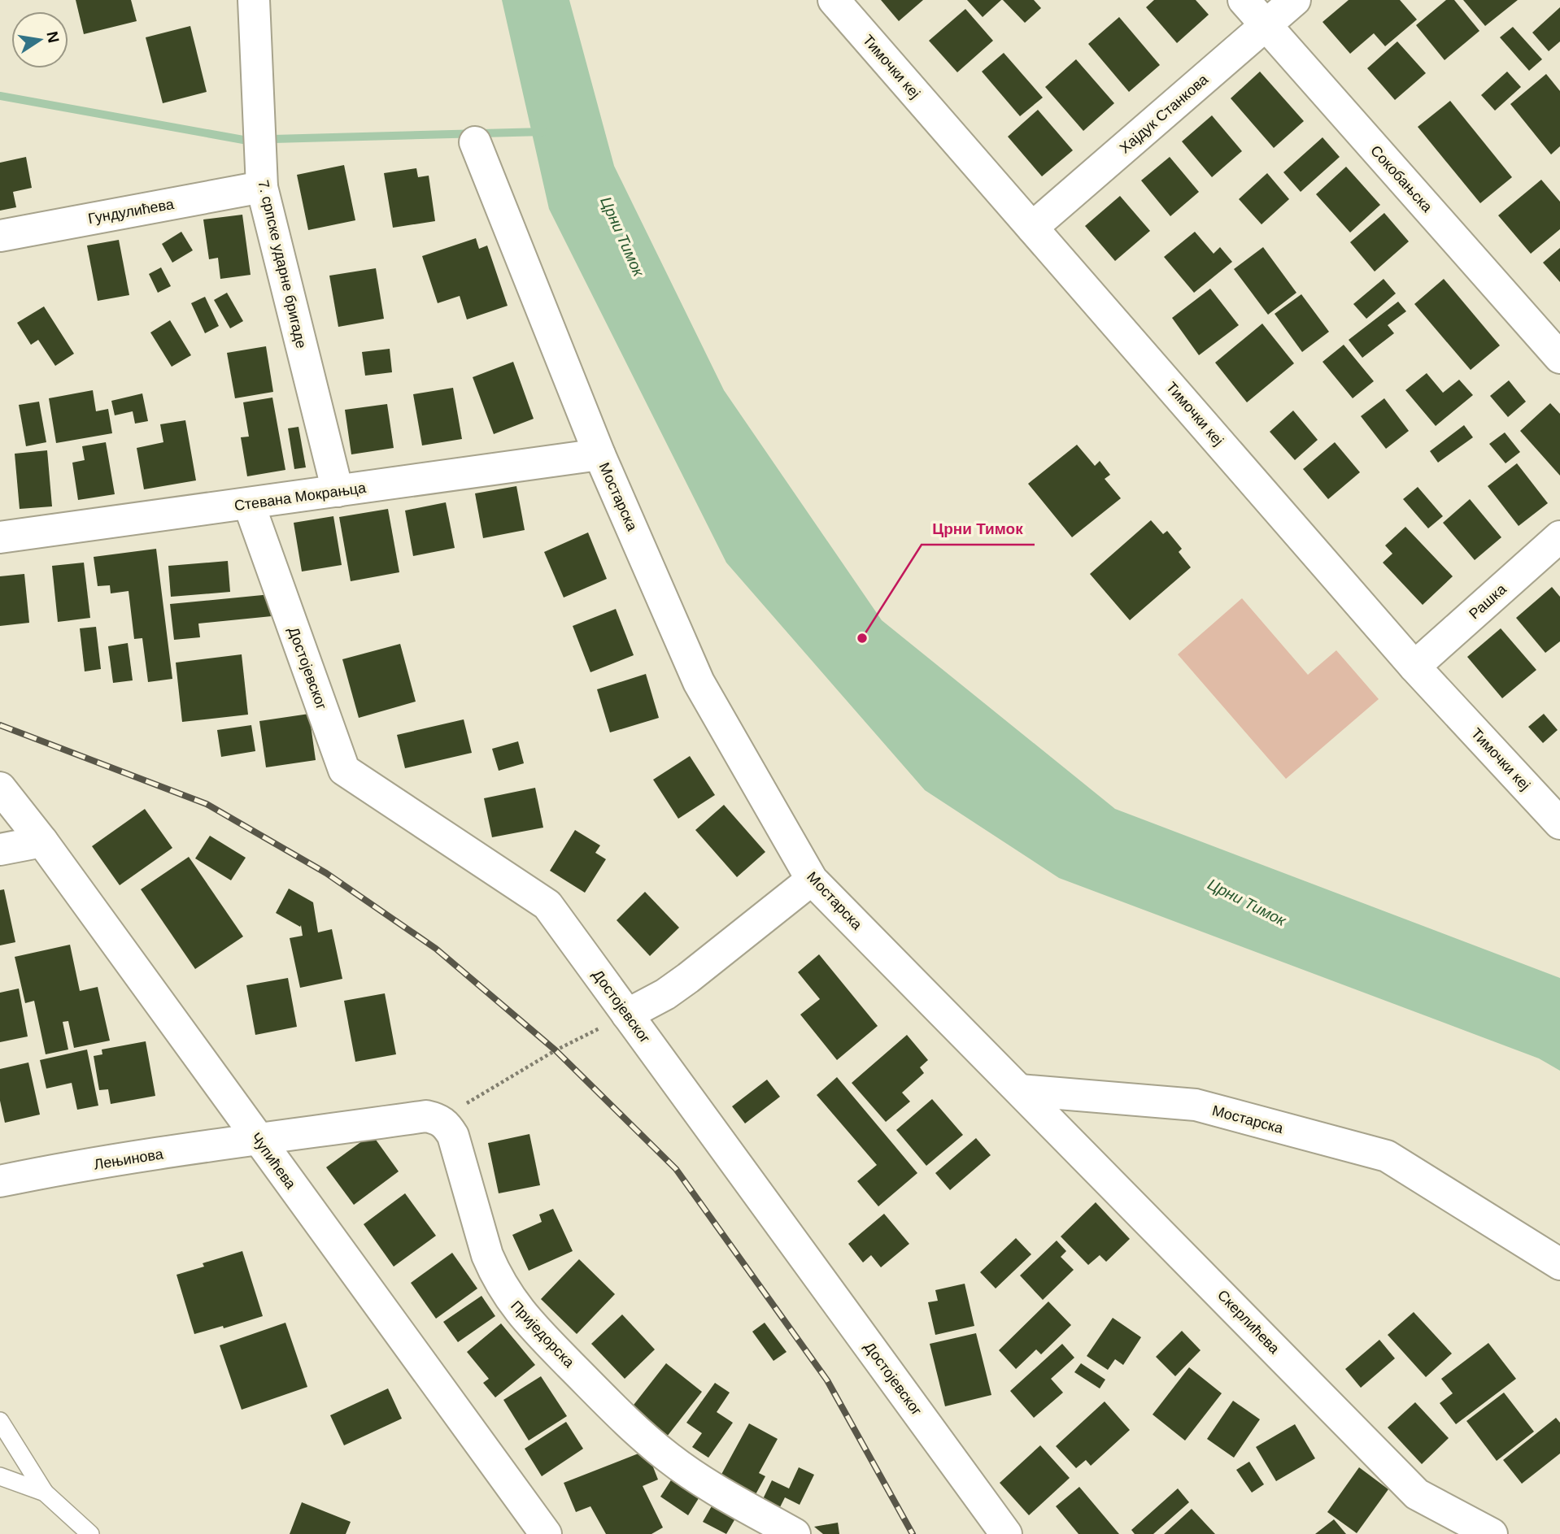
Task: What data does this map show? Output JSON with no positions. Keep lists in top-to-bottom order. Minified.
{"streets":{"street":["Тимочки кеј","Хајдук Станкова","Сокобањска","Гундулићева","7. српске ударне бригаде","Стевана Мокрањца","Мостарска","Рашка","Достојевског","Лењинова","Чупићева","Скерлићева","Приједорска"]},"crossings":[["Тимочки кеј","Хајдук Станкова"],["Тимочки кеј","Рашка"],["Хајдук Станкова","Сокобањска"],["Гундулићева","7. српске ударне бригаде"],["7. српске ударне бригаде","Стевана Мокрањца"],["Стевана Мокрањца","Мостарска"],["Стевана Мокрањца","Достојевског"],["Мостарска","Скерлићева"],["Лењинова","Чупићева"]],"water":["Црни Тимок"],"places":["Црни Тимок"],"north":"right"}
